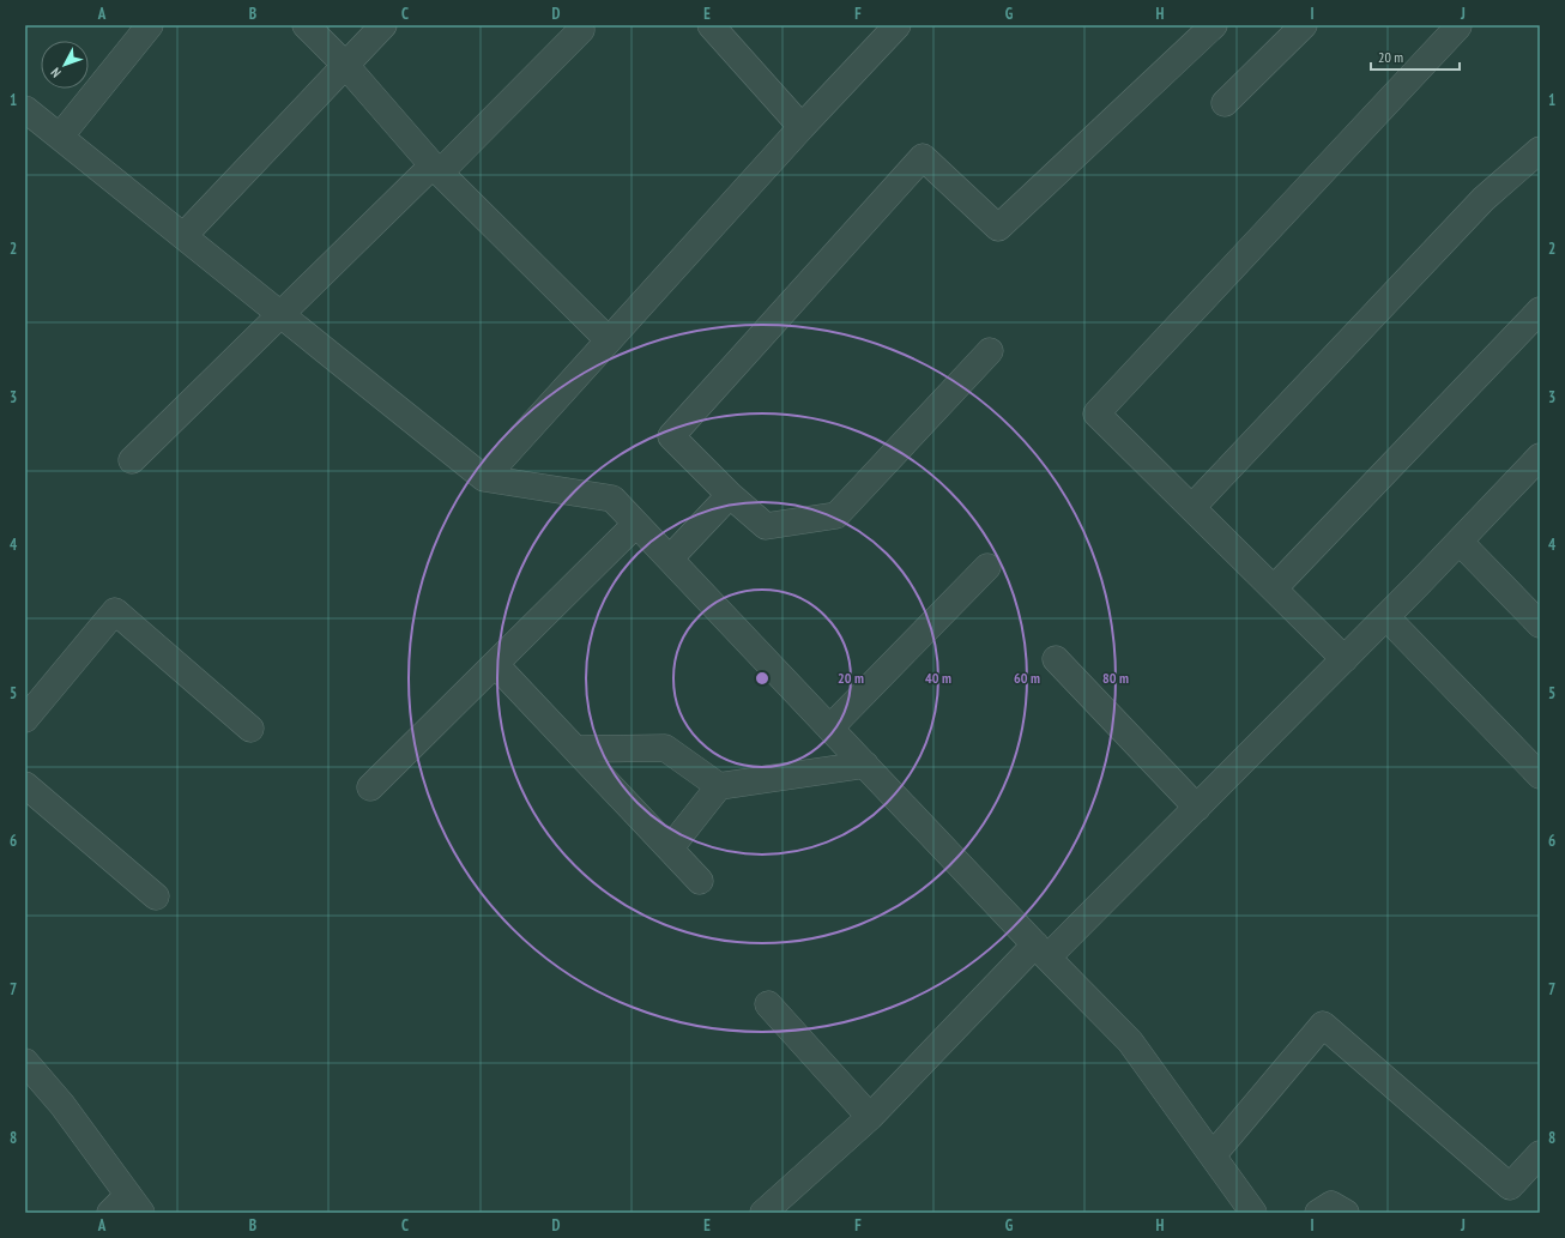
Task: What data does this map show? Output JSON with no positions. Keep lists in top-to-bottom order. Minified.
{"scale_bar":"20 m","north":"bottom left","grid":{"columns":["A","B","C","D","E","F","G","H","I","J"],"rows":["1","2","3","4","5","6","7","8"]},"rings":["20 m","40 m","60 m","80 m"]}
